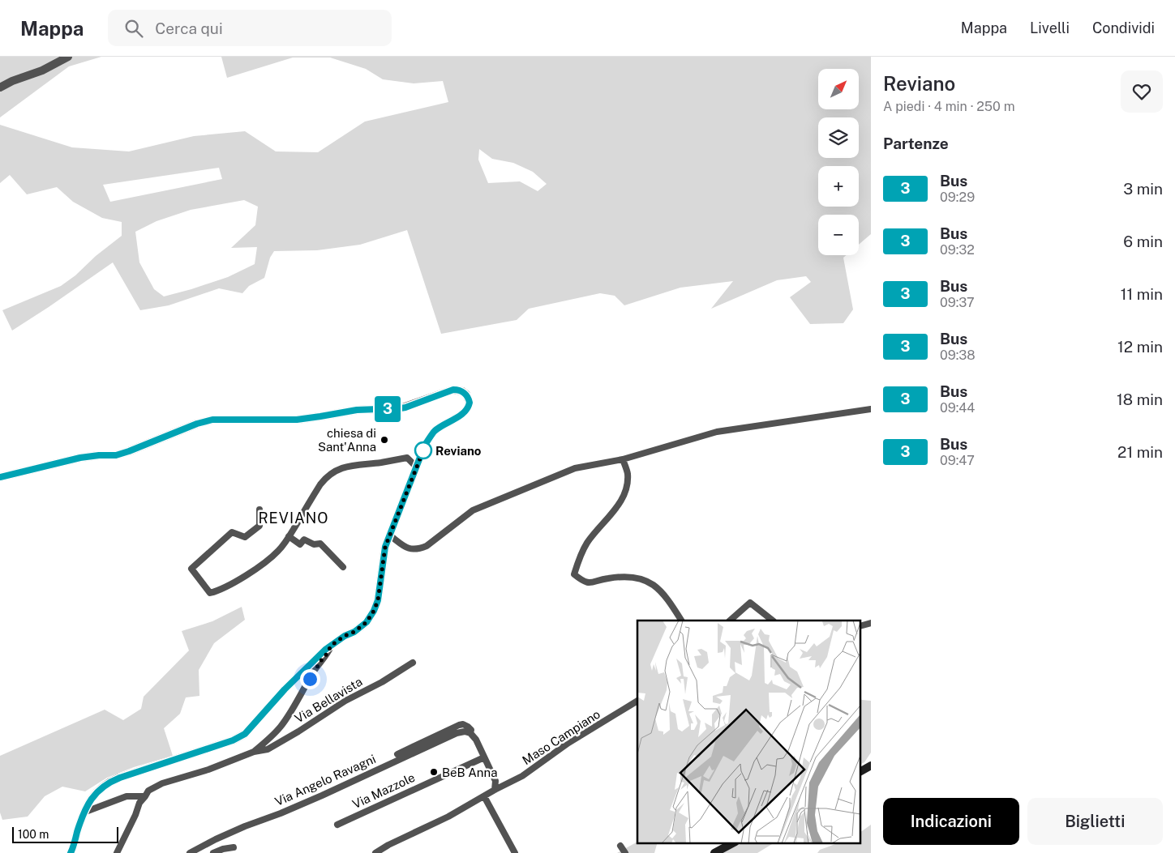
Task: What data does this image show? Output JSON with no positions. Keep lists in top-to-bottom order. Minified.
{"streets":{"street":["Via Bellavista","Maso Campiano","Via Angelo Ravagni","Via Mazzole"]},"districts":["REVIANO"],"places":["chiesa di Sant'Anna","Reviano","BeB Anna"],"lines":["bus line 3"],"scale_bar":"100 m","north":"top right","page":{"header":"Mappa","search":"Cerca qui","nav":["Mappa","Livelli","Condividi"],"on_map":"3","heading":[["Reviano","A piedi · 4 min · 250 m"],"Partenze"],"map_buttons":["+","−"],"list":[{"mark":"3","name":"Bus","note":"09:29","value":"3 min"},{"mark":"3","name":"Bus","note":"09:32","value":"6 min"},{"mark":"3","name":"Bus","note":"09:37","value":"11 min"},{"mark":"3","name":"Bus","note":"09:38","value":"12 min"},{"mark":"3","name":"Bus","note":"09:44","value":"18 min"},{"mark":"3","name":"Bus","note":"09:47","value":"21 min"}],"buttons":["Indicazioni","Biglietti"],"scale":"100 m"}}
